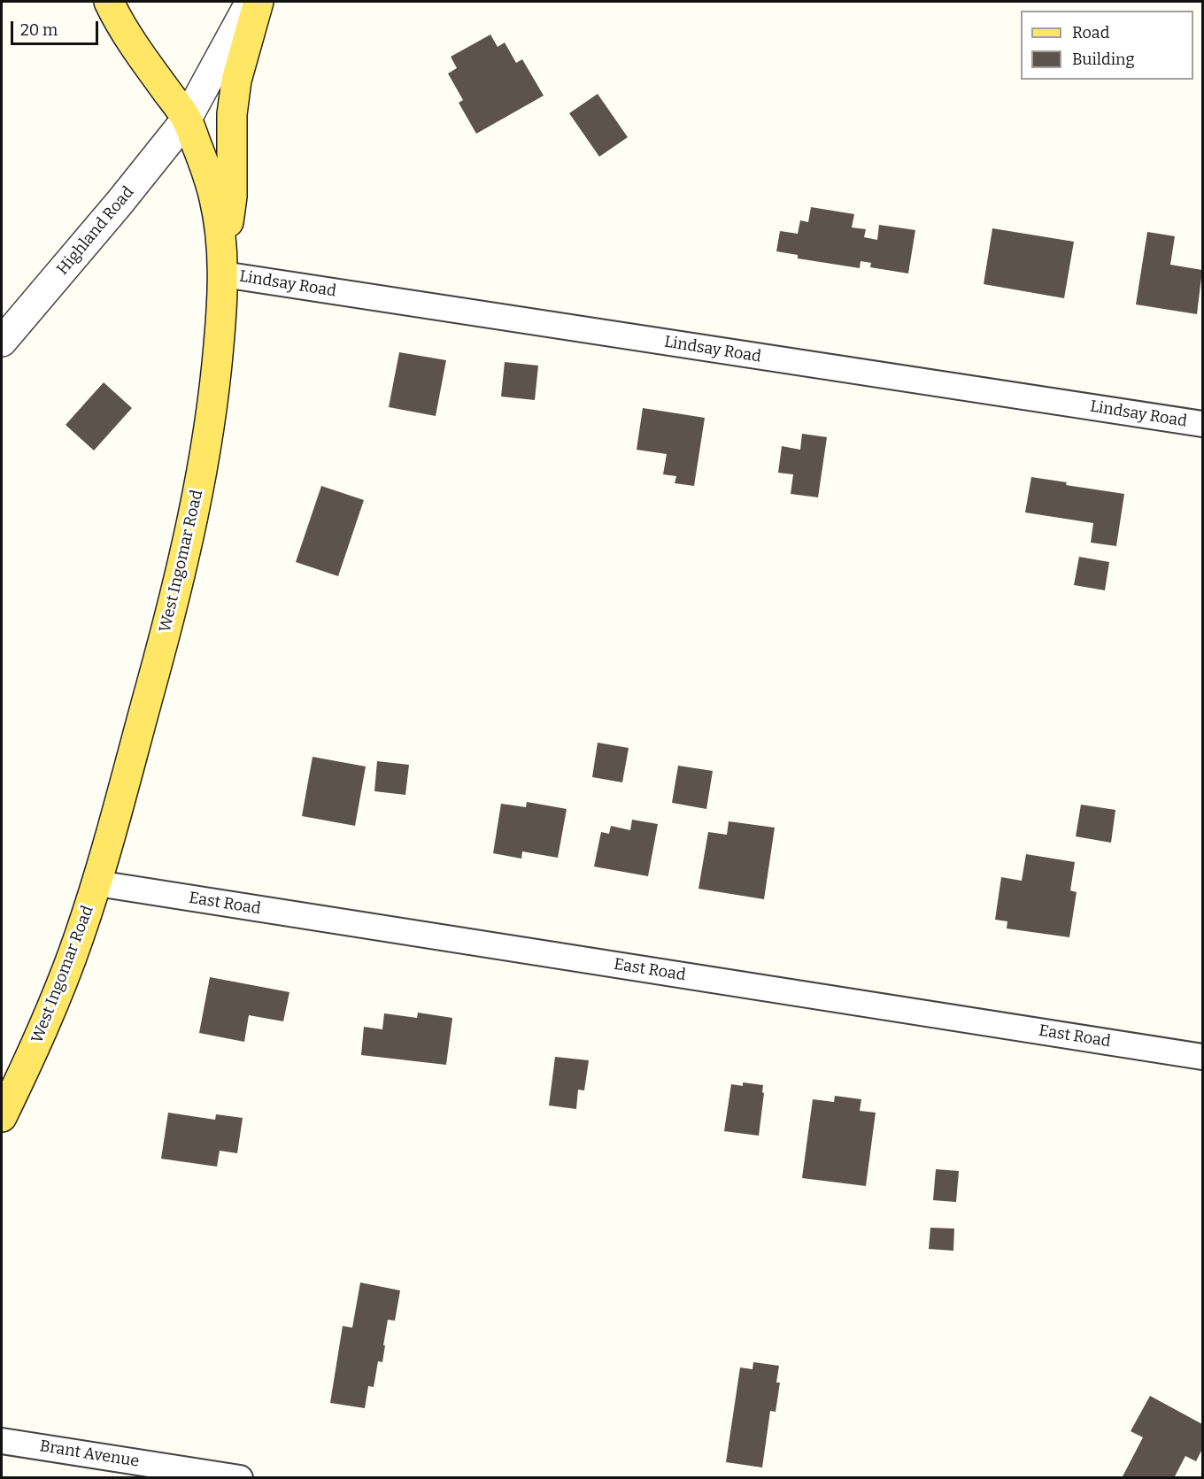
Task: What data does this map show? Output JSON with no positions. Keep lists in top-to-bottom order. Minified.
{"streets":{"main road":["West Ingomar Road"],"street":["Highland Road","Lindsay Road","East Road","Brant Avenue"]},"crossings":[["Highland Road","West Ingomar Road"],["Lindsay Road","West Ingomar Road"],["West Ingomar Road","East Road"]],"legend":["Road","Building"],"scale_bar":"20 m"}
